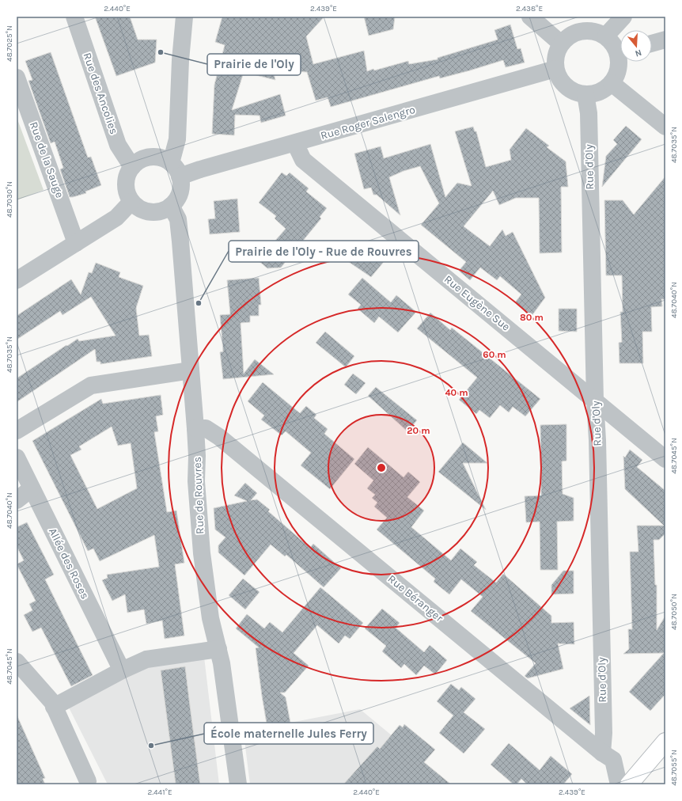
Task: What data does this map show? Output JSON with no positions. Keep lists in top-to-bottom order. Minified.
{"streets":{"street":["Rue des Ancolies","Rue Roger Salengro","Rue de la Sauge","Rue d'Oly","Rue Eugène Sue","Rue de Rouvres","Allée des Roses","Rue Béranger"]},"crossings":[["Rue des Ancolies","Rue Roger Salengro"],["Rue des Ancolies","Rue de Rouvres"],["Rue Roger Salengro","Rue Eugène Sue"],["Rue Roger Salengro","Rue de Rouvres"],["Rue d'Oly","Rue Eugène Sue"],["Rue d'Oly","Rue Béranger"],["Rue de Rouvres","Rue Béranger"]],"places":["Prairie de l'Oly","Prairie de l'Oly - Rue de Rouvres","École maternelle Jules Ferry"],"north":"bottom","coordinates":["2.440°E","2.439°E","2.438°E","48.7025°N","48.7035°N","48.7030°N","48.7040°N","48.7045°N","48.7050°N","48.7055°N","2.441°E"],"rings":["80 m","60 m","40 m","20 m"]}
